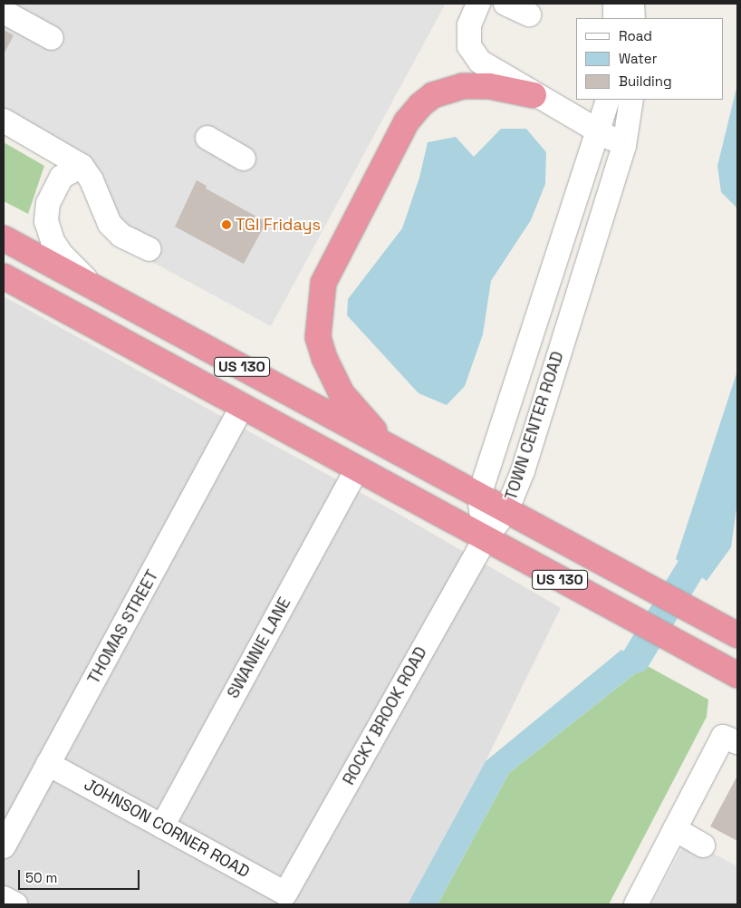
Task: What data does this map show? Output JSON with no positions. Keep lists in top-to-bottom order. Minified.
{"streets":{"highway":["US 130"],"street":["TOWN CENTER ROAD","THOMAS STREET","SWANNIE LANE","ROCKY BROOK ROAD","JOHNSON CORNER ROAD"]},"crossings":[["US 130","TOWN CENTER ROAD"],["US 130","THOMAS STREET"],["US 130","SWANNIE LANE"],["US 130","ROCKY BROOK ROAD"],["TOWN CENTER ROAD","ROCKY BROOK ROAD"],["THOMAS STREET","JOHNSON CORNER ROAD"],["SWANNIE LANE","JOHNSON CORNER ROAD"],["ROCKY BROOK ROAD","JOHNSON CORNER ROAD"]],"places":["TGI Fridays"],"legend":["Road","Water","Building"],"scale_bar":"50 m"}
